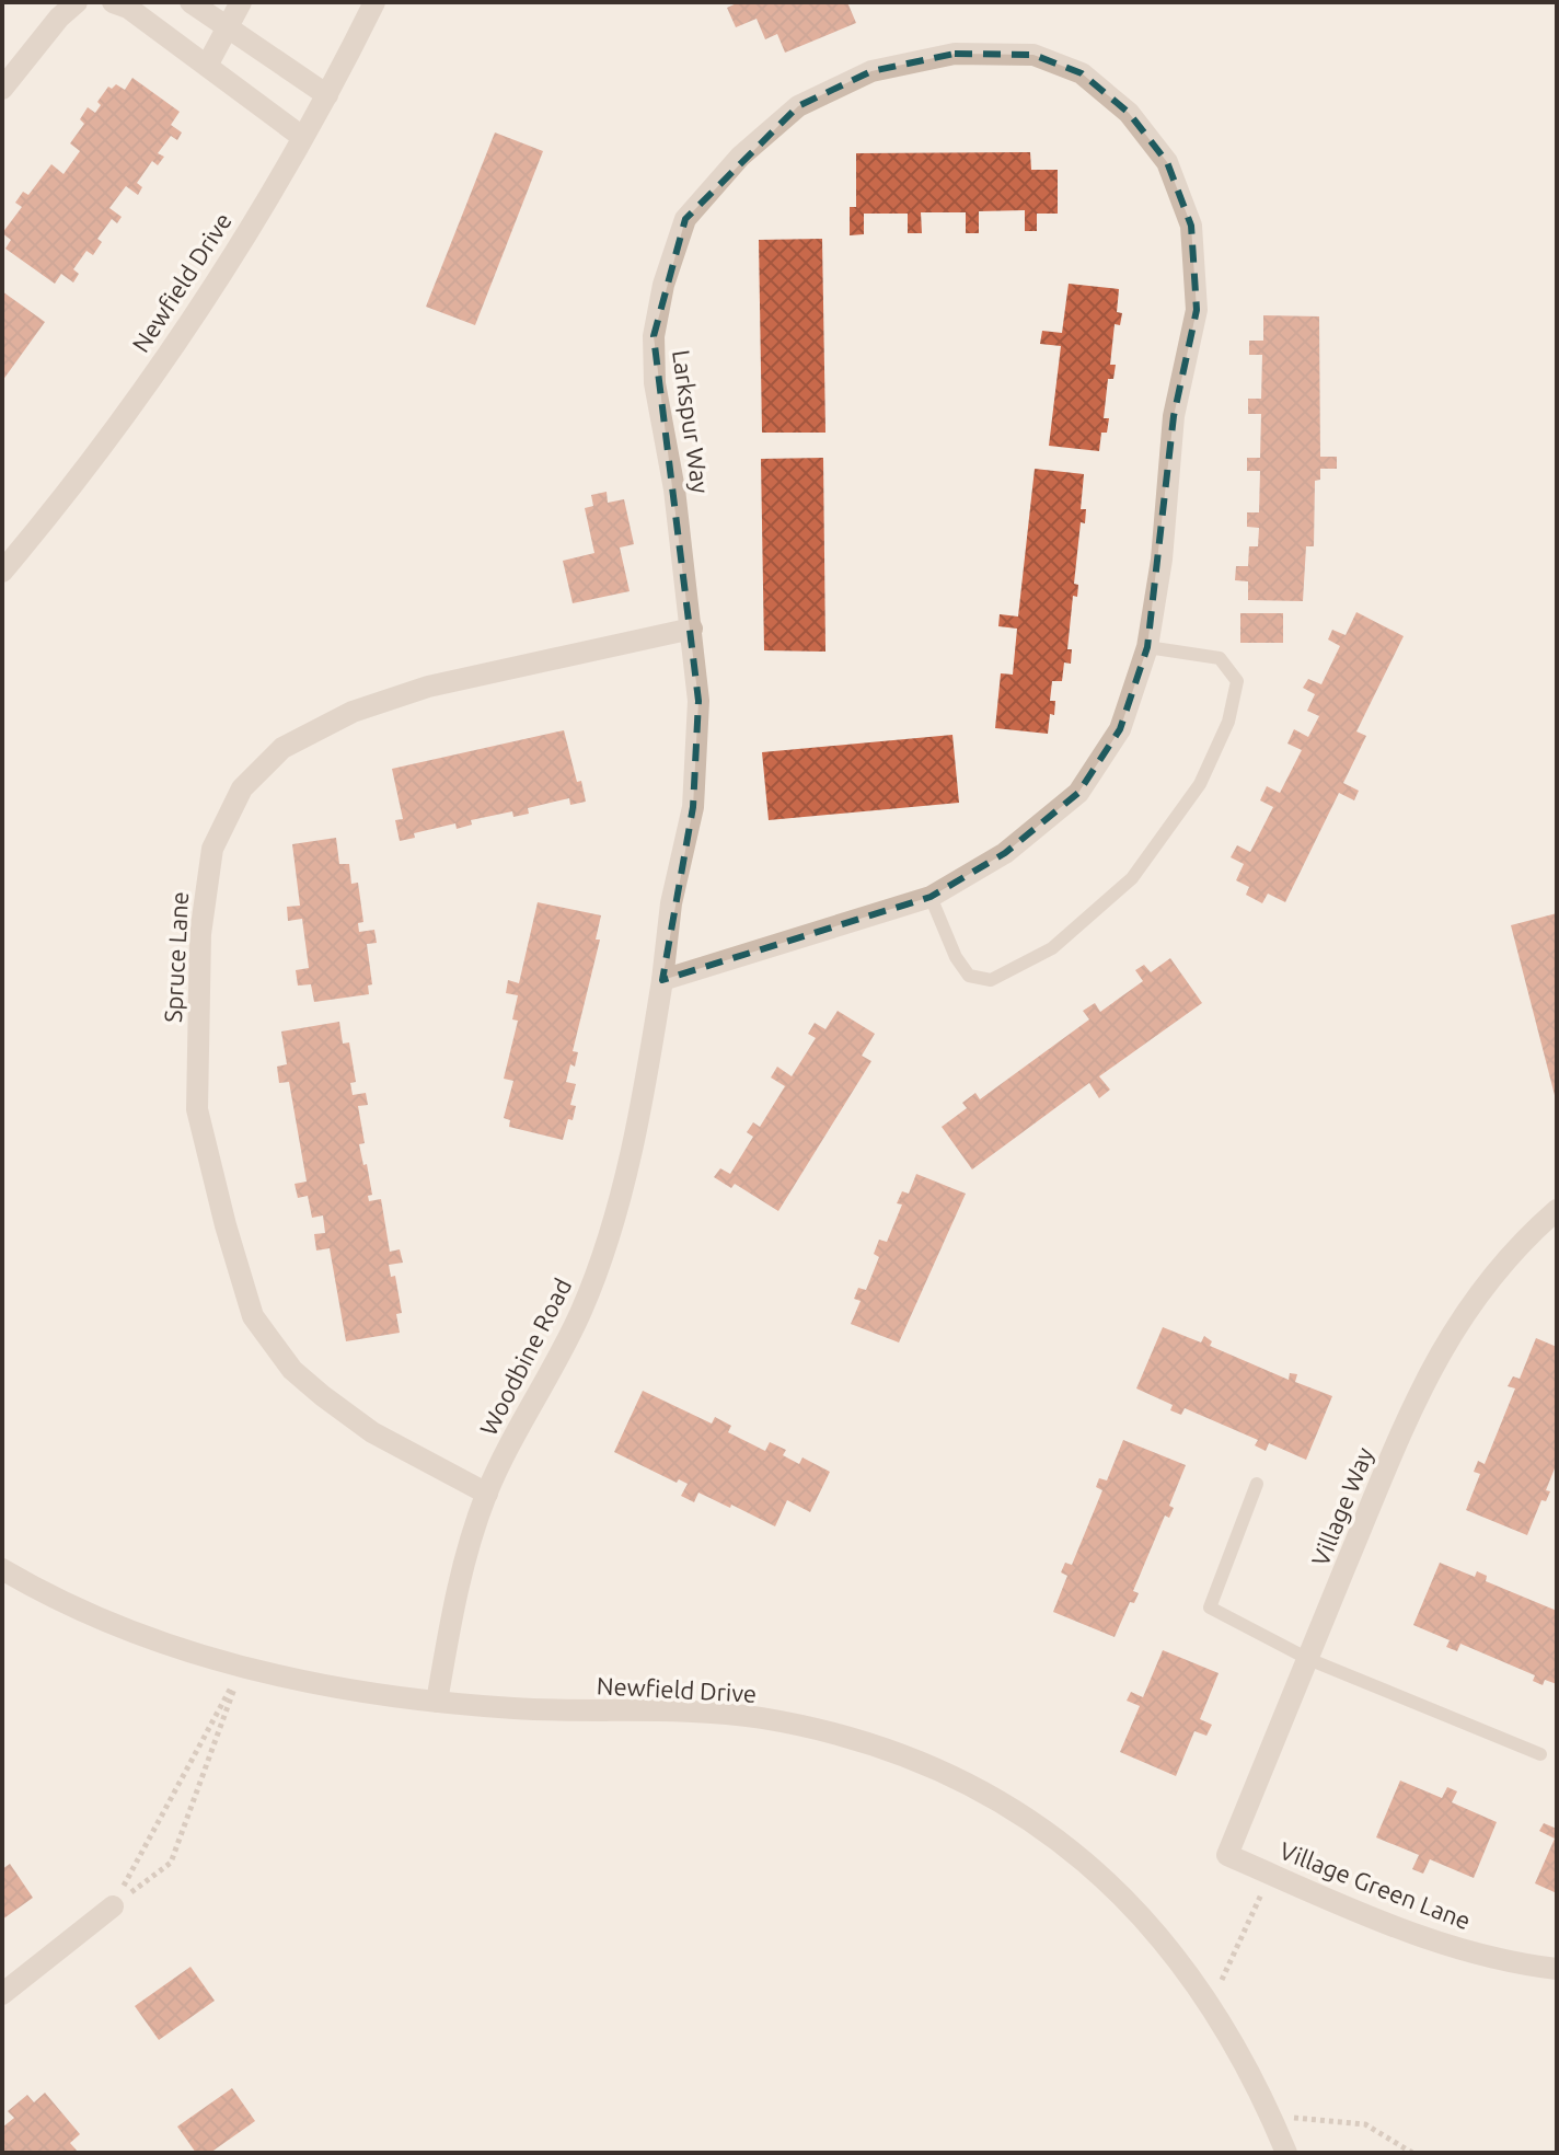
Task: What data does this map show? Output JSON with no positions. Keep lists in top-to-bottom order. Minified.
{"streets":{"street":["Newfield Drive","Larkspur Way","Spruce Lane","Woodbine Road","Village Way","Village Green Lane"]},"crossings":[["Newfield Drive","Woodbine Road"],["Larkspur Way","Spruce Lane"],["Larkspur Way","Woodbine Road"],["Spruce Lane","Woodbine Road"],["Village Way","Village Green Lane"]]}
